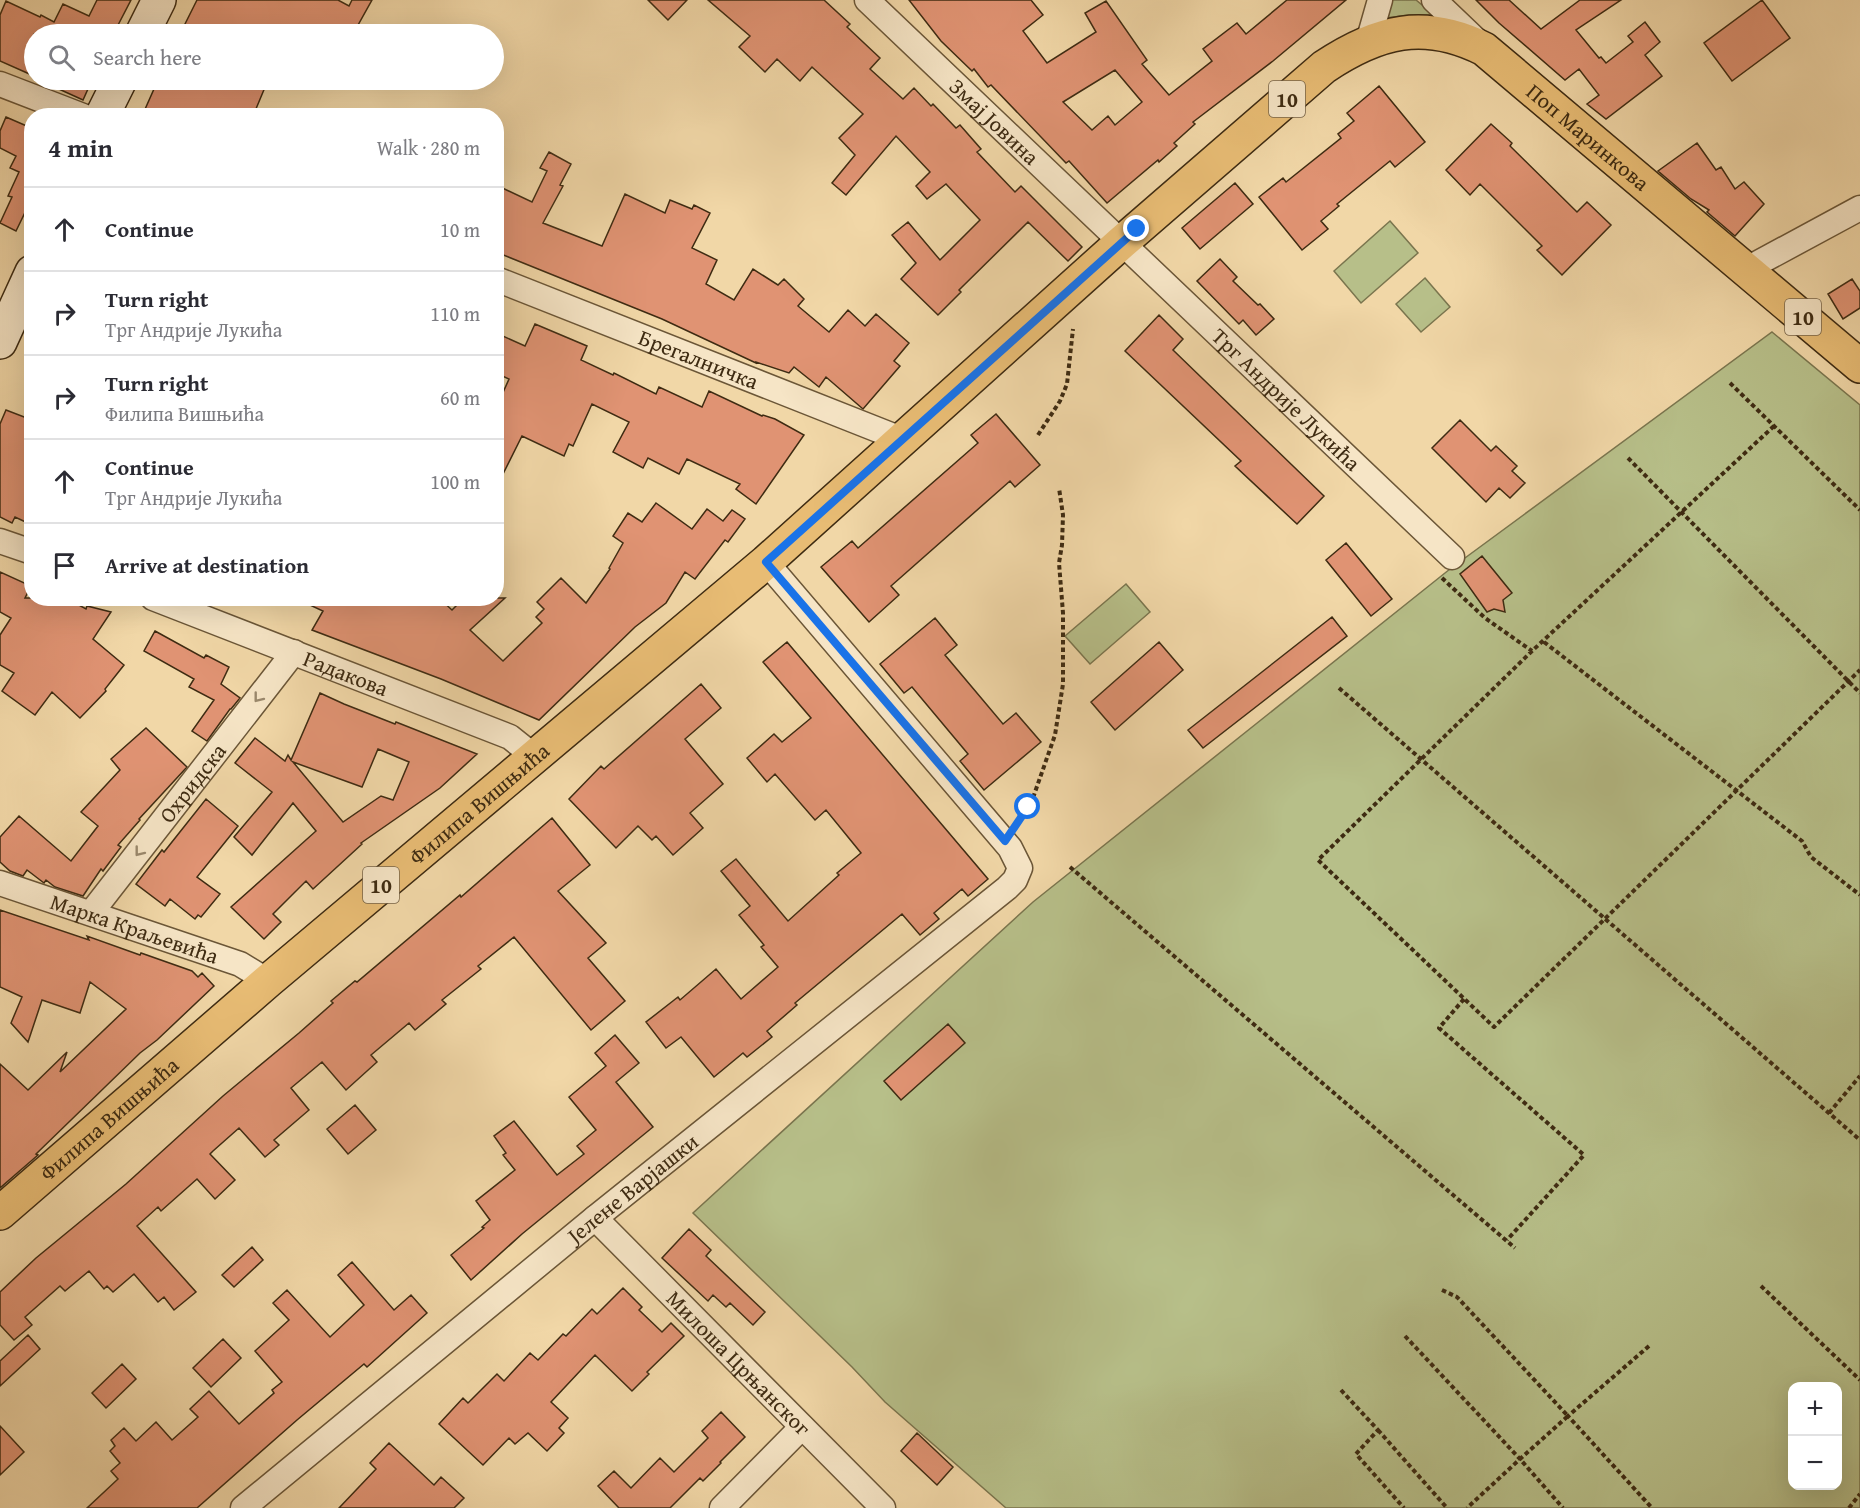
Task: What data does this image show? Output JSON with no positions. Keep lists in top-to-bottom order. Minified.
{"streets":{"main road":["10","Поп Маринкова","Филипа Вишњића"],"street":["Змај Јовина","Брегалничка","Трг Андрије Лукића","Радакова","Охридска","Марка Краљевића","Јелене Варјашки","Милоша Црњанског"]},"crossings":[["10","Змај Јовина"],["10","Поп Маринкова"],["10","Брегалничка"],["10","Трг Андрије Лукића"],["10","Филипа Вишњића"],["Змај Јовина","Трг Андрије Лукића"],["Брегалничка","Филипа Вишњића"],["Радакова","Охридска"],["Радакова","Филипа Вишњића"],["Охридска","Марка Краљевића"],["Филипа Вишњића","Марка Краљевића"],["Јелене Варјашки","Милоша Црњанског"]],"one_way":["Охридска"],"page":{"search":"Search here","heading":["4 min","Walk · 280 m"],"list":[["Continue","10 m"],["Turn right","Трг Андрије Лукића","110 m"],["Turn right","Филипа Вишњића","60 m"],["Continue","Трг Андрије Лукића","100 m"],"Arrive at destination"],"map_buttons":["+","−"]}}
